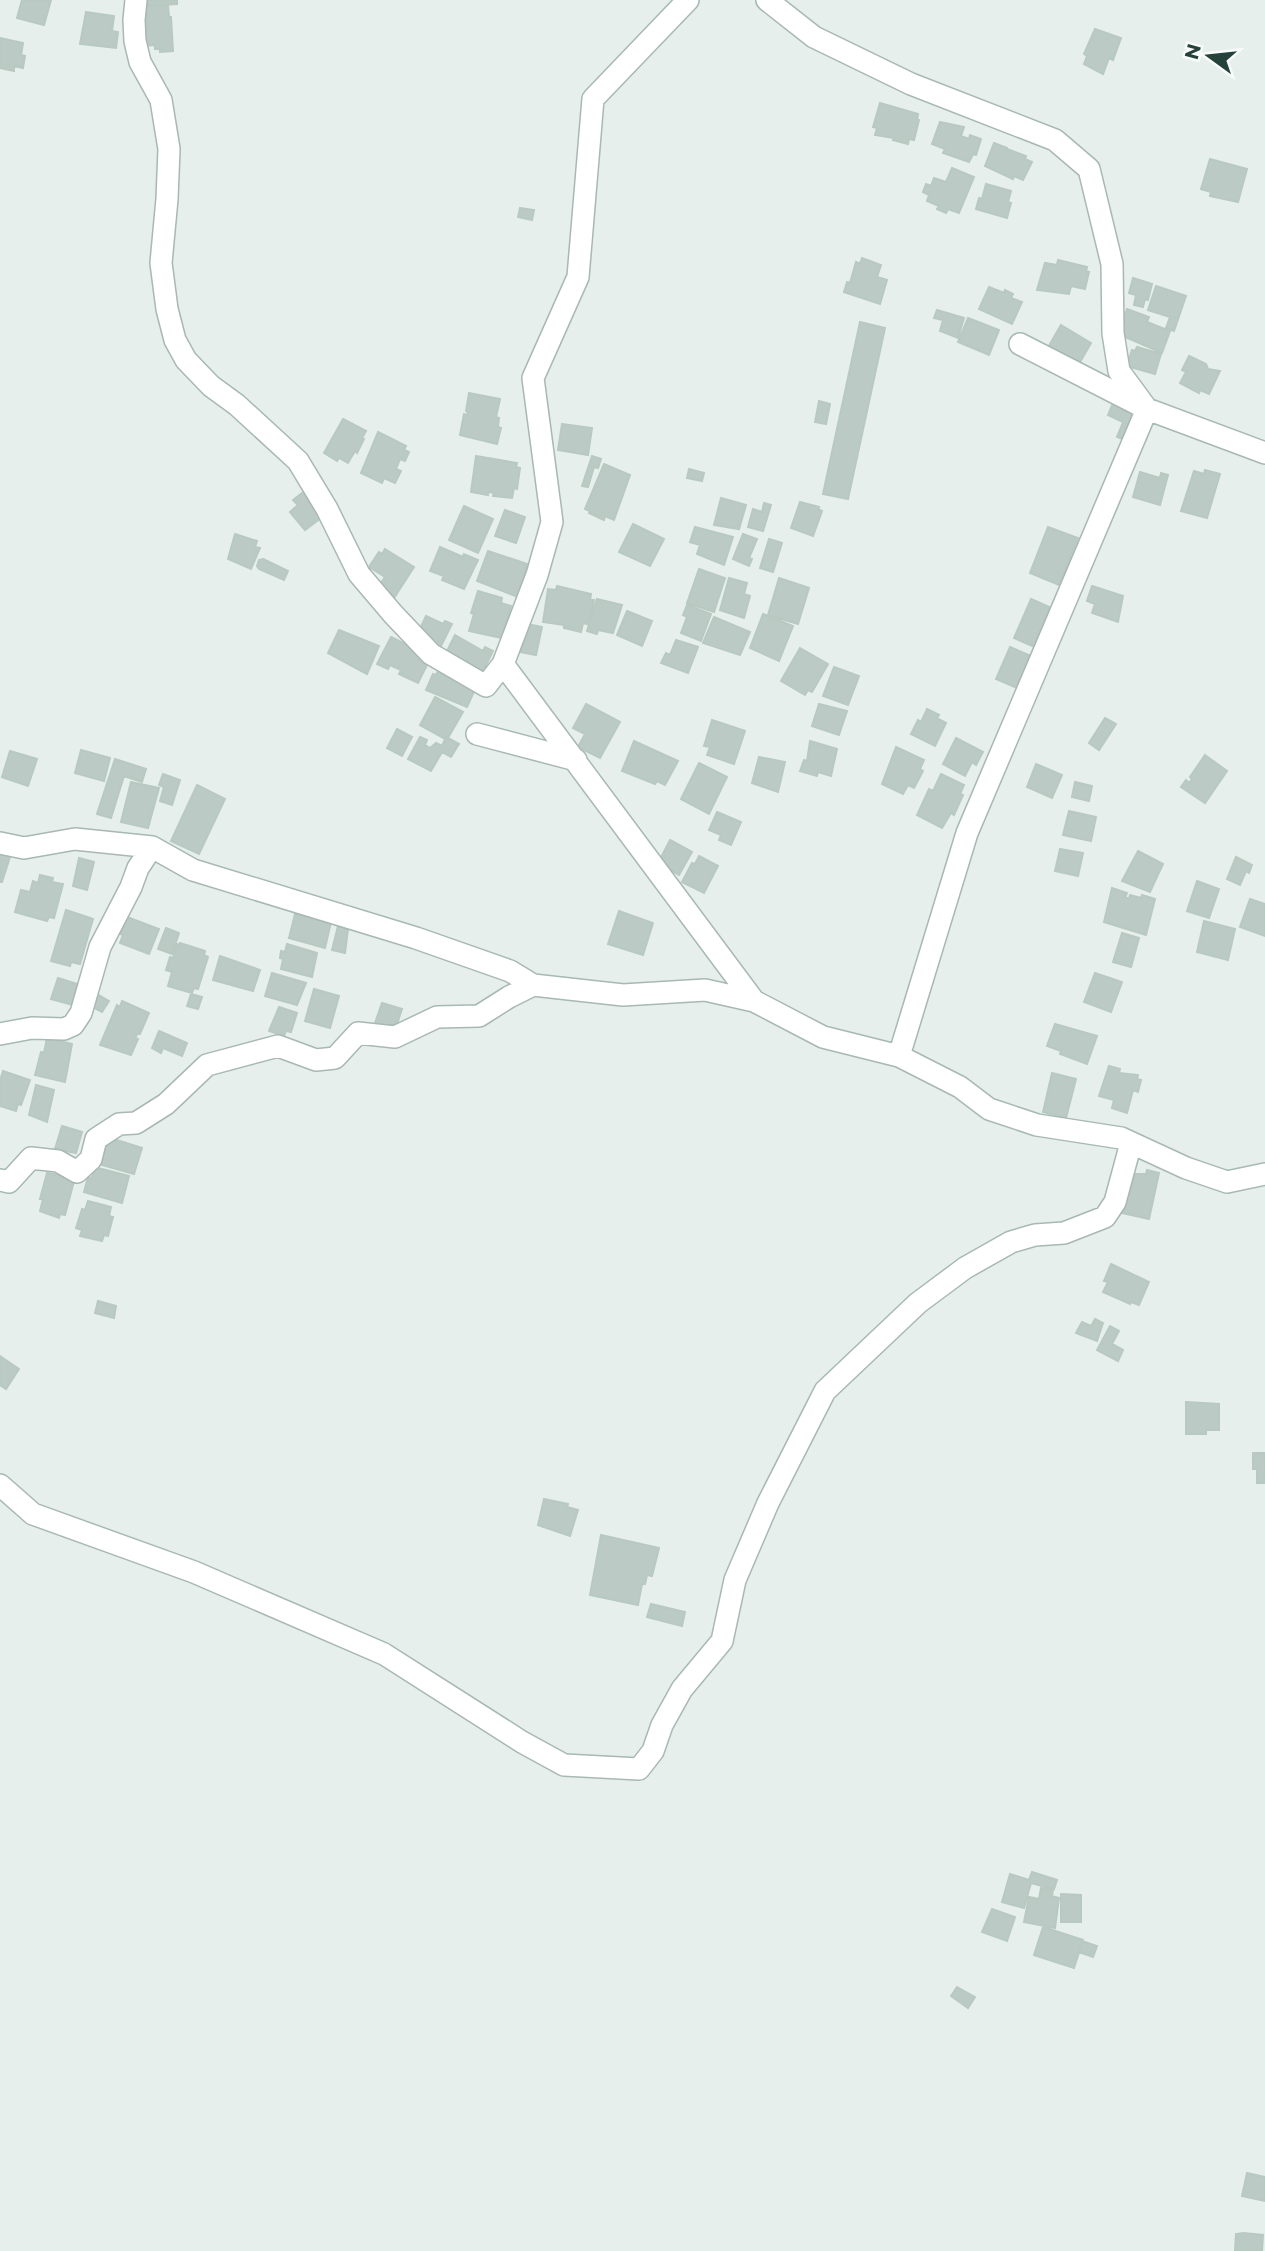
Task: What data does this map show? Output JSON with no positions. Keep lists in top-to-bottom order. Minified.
{"north":"left"}
